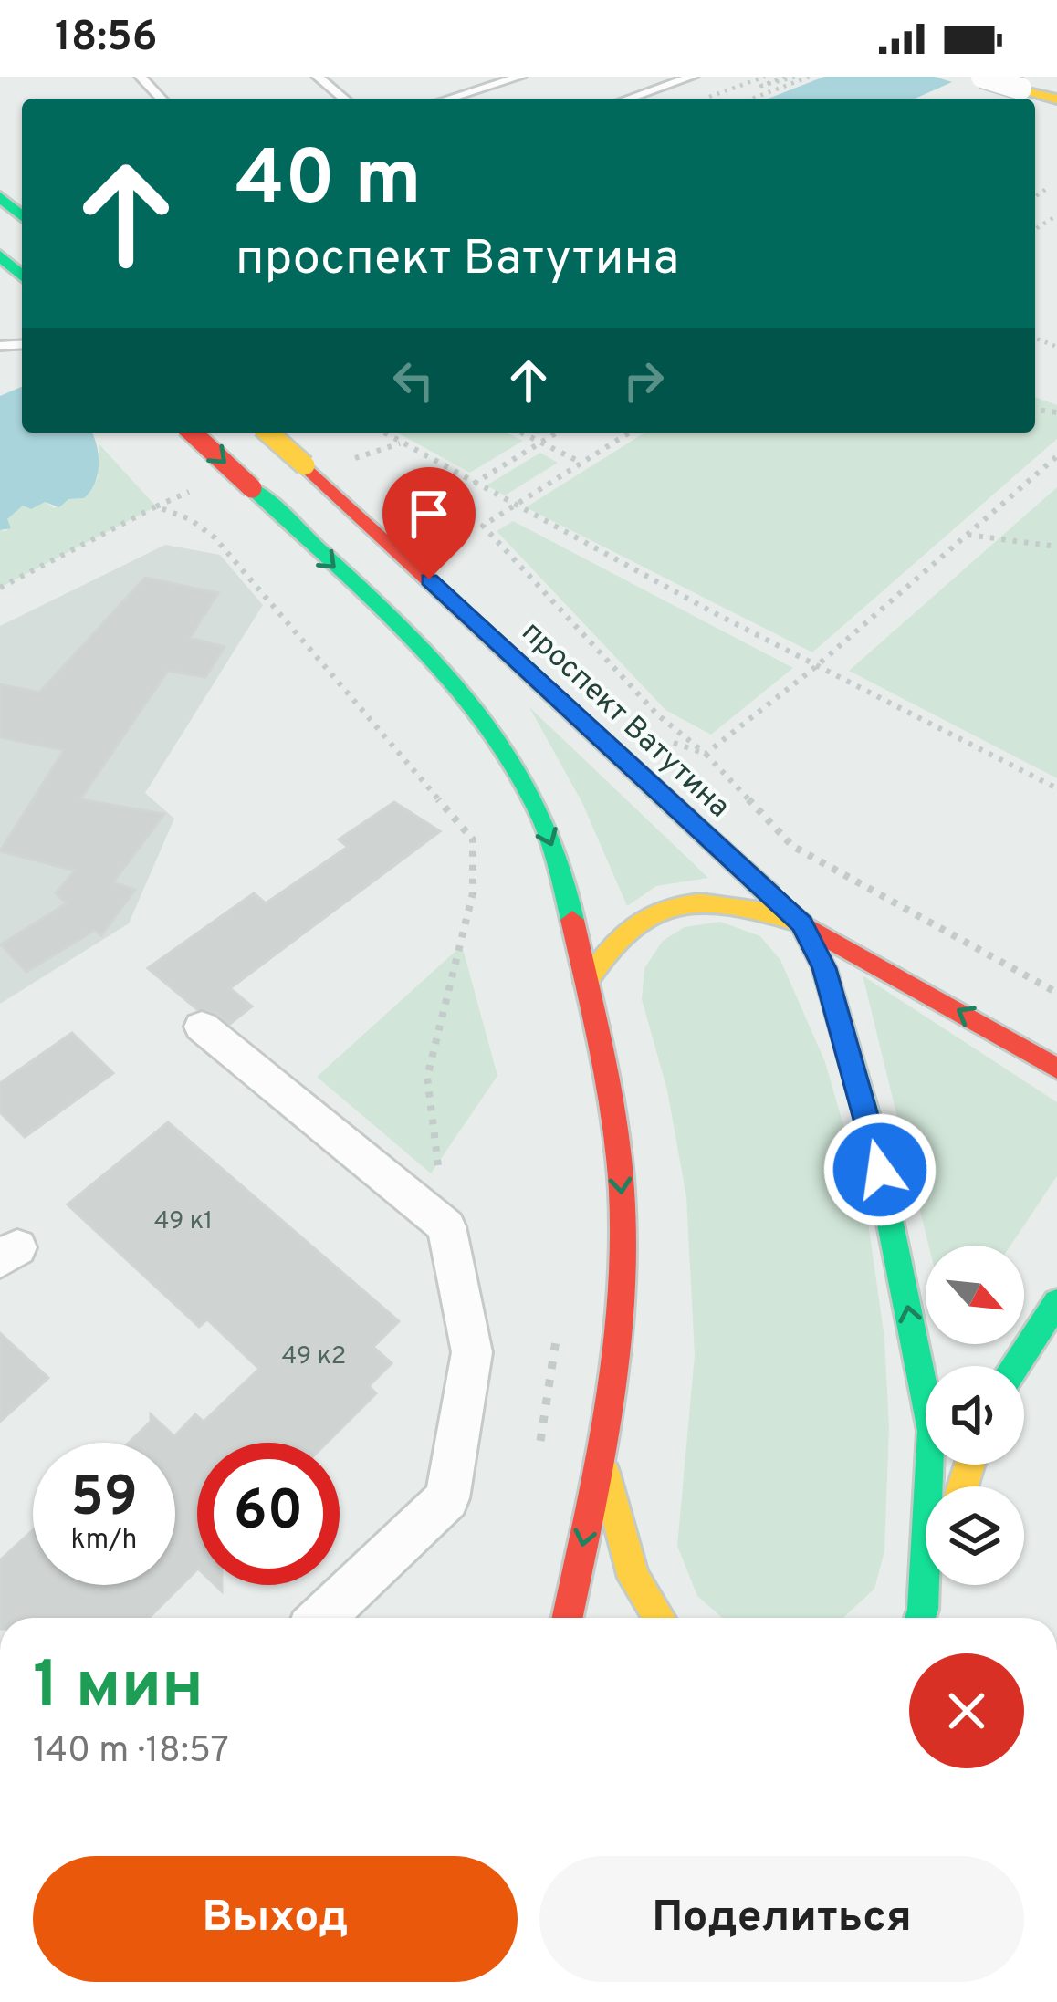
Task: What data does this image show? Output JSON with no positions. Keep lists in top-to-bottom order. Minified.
{"streets":{"main road":["проспект Ватутина"]},"house_numbers":["49 к1","49 к2"],"north":"bottom right","page":{"status":"18:56","turn":["40 m","проспект Ватутина"],"speed":"59 km/h","limit":"60","heading":["1 мин","140 m · 18:57"],"buttons":["Выход","Поделиться"]}}
